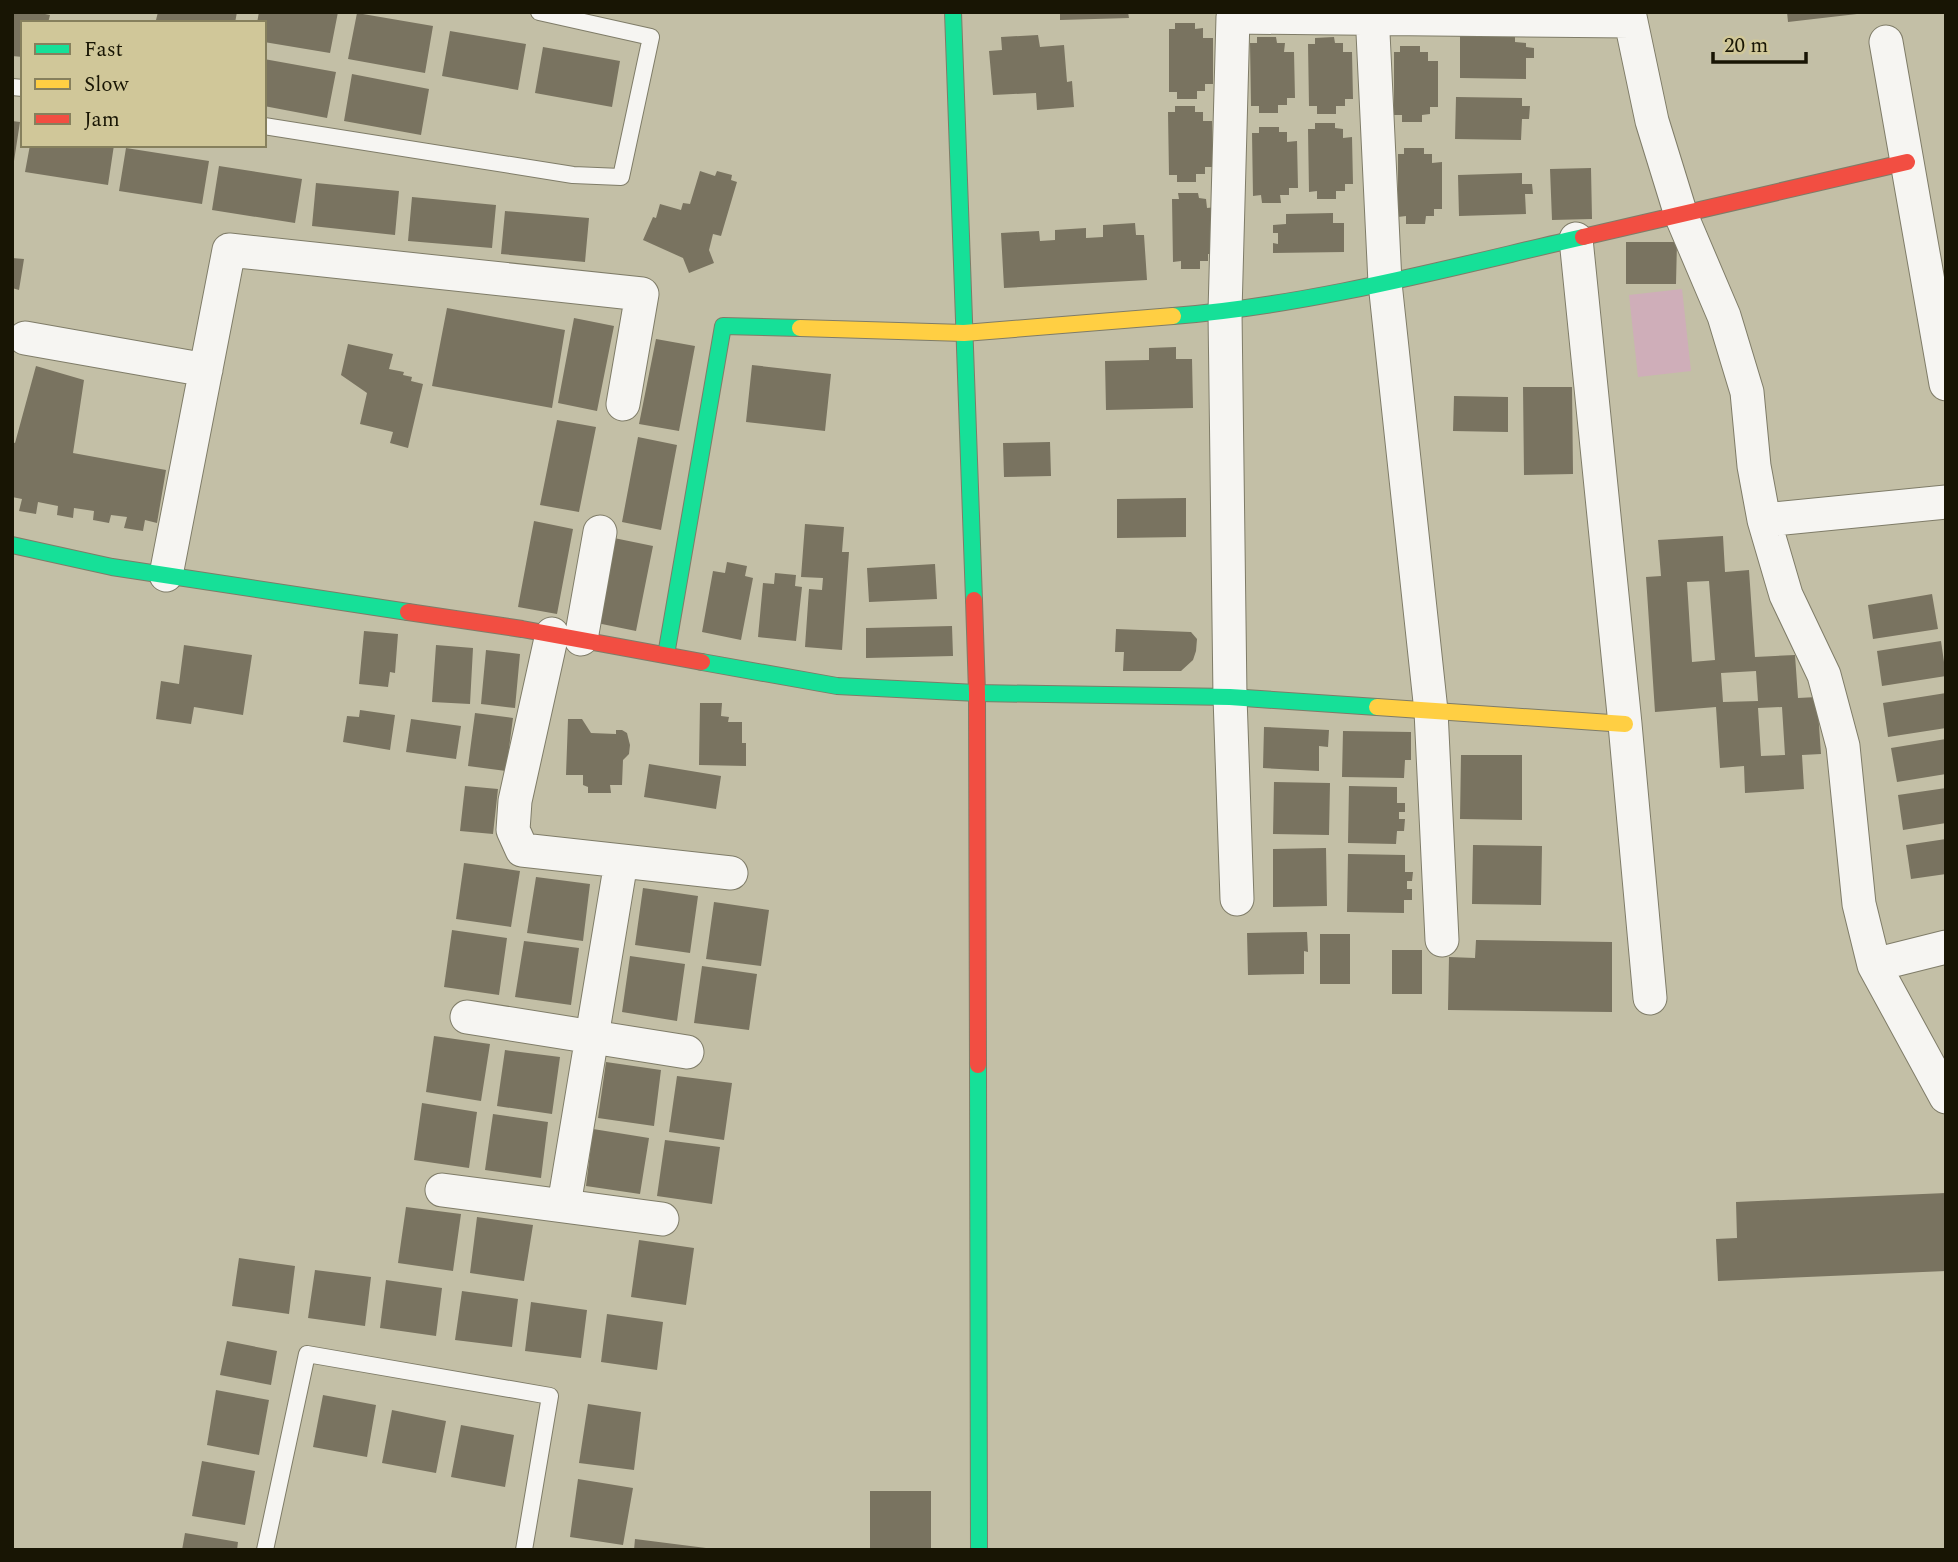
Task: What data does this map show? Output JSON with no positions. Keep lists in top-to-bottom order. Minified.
{"legend":["Fast","Slow","Jam"],"scale_bar":"20 m"}
